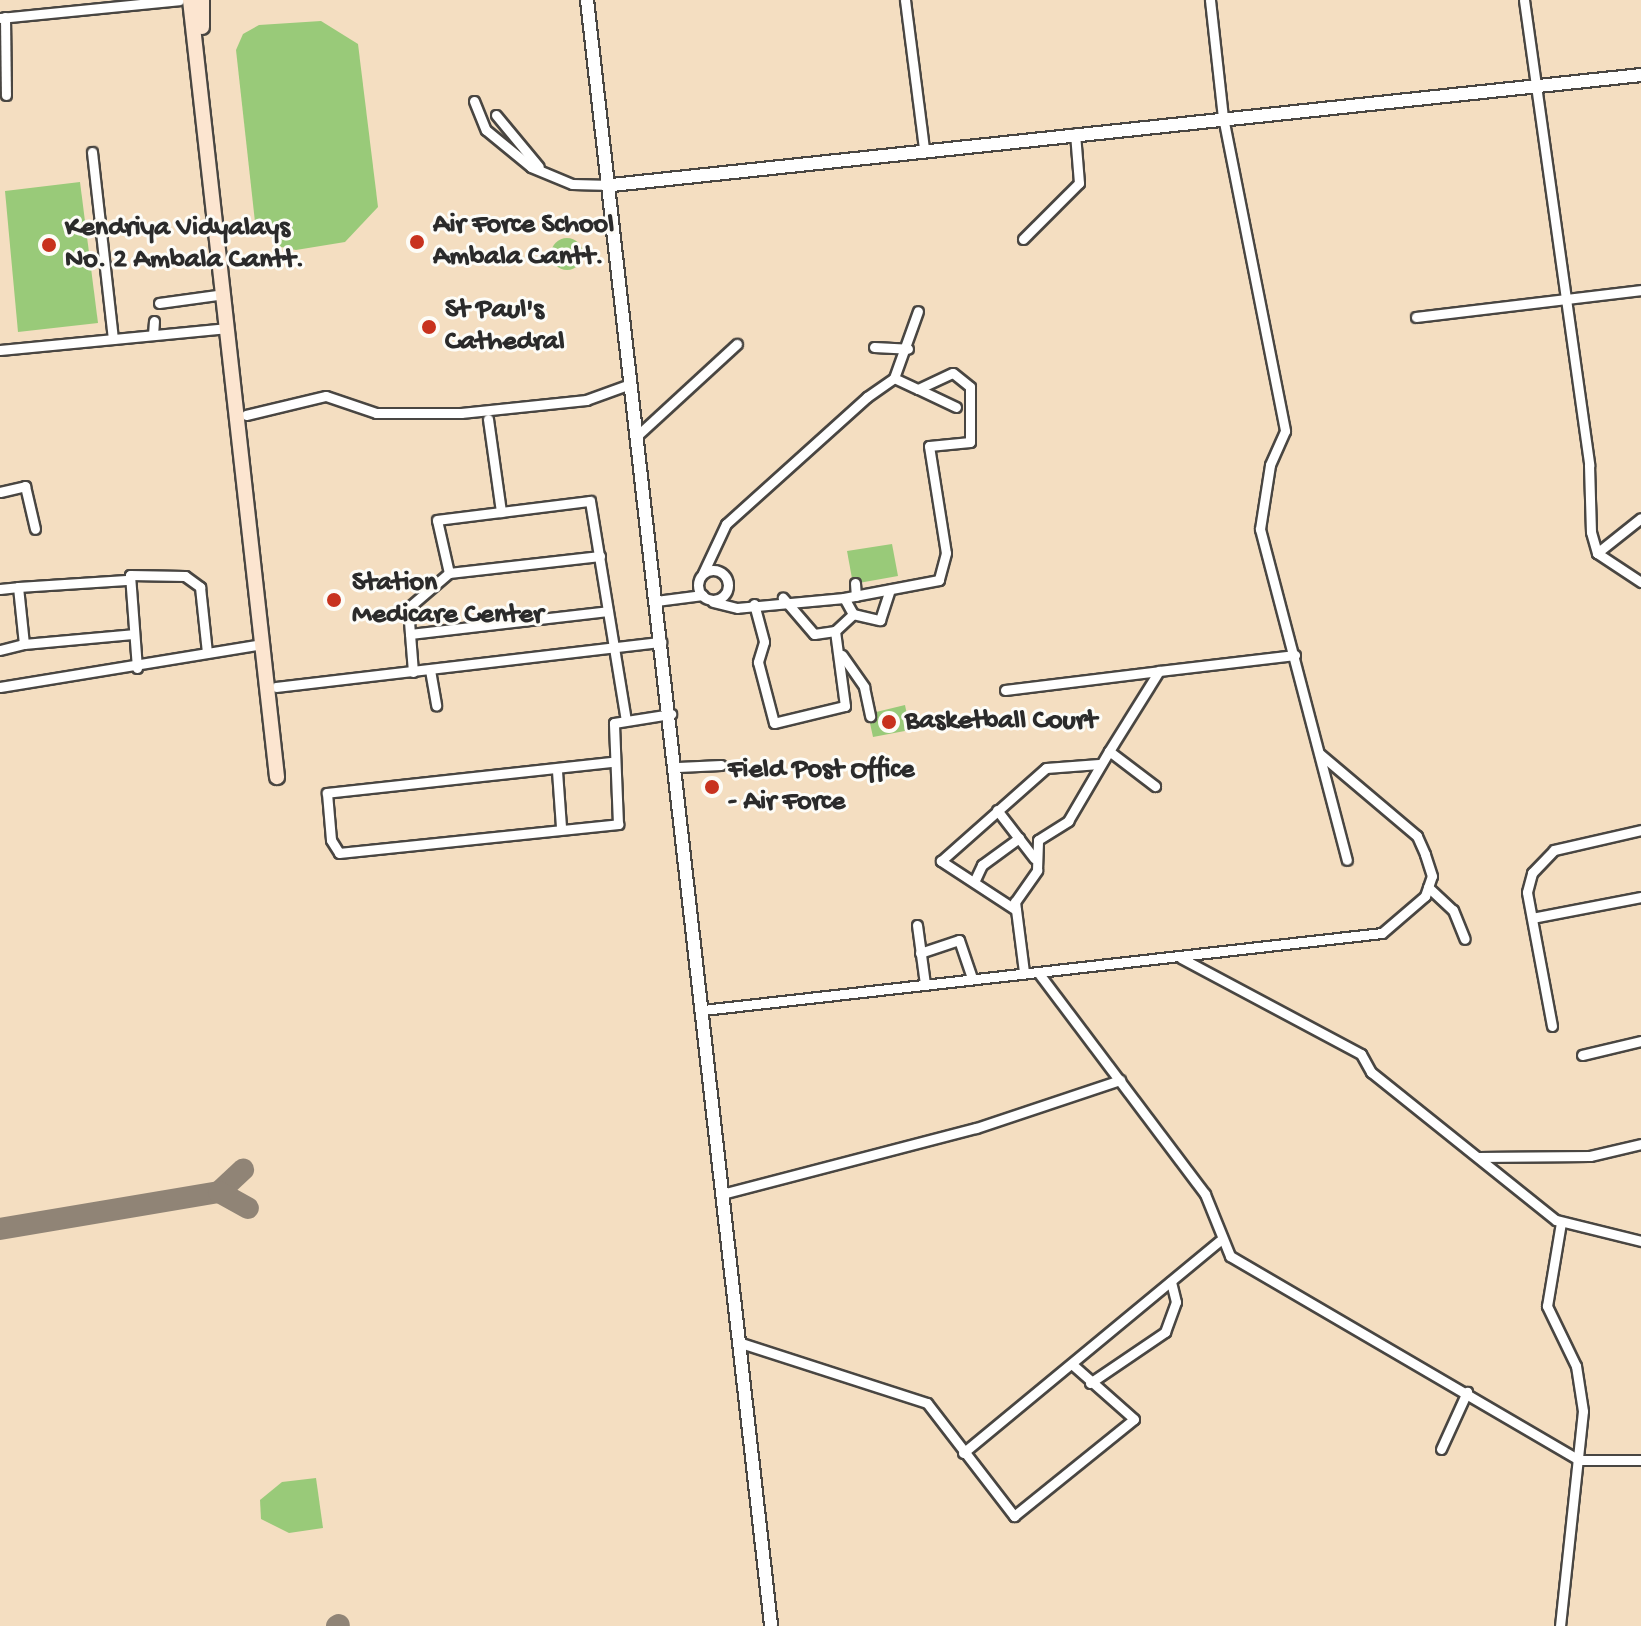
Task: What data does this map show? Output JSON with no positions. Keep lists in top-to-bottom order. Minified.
{"places":["Air Force School Ambala Cantt.","Kendriya Vidyalays No. 2 Ambala Cantt.","St Paul's Cathedral","Station Medicare Center","Basketball Court","Field Post Office - Air Force"]}
